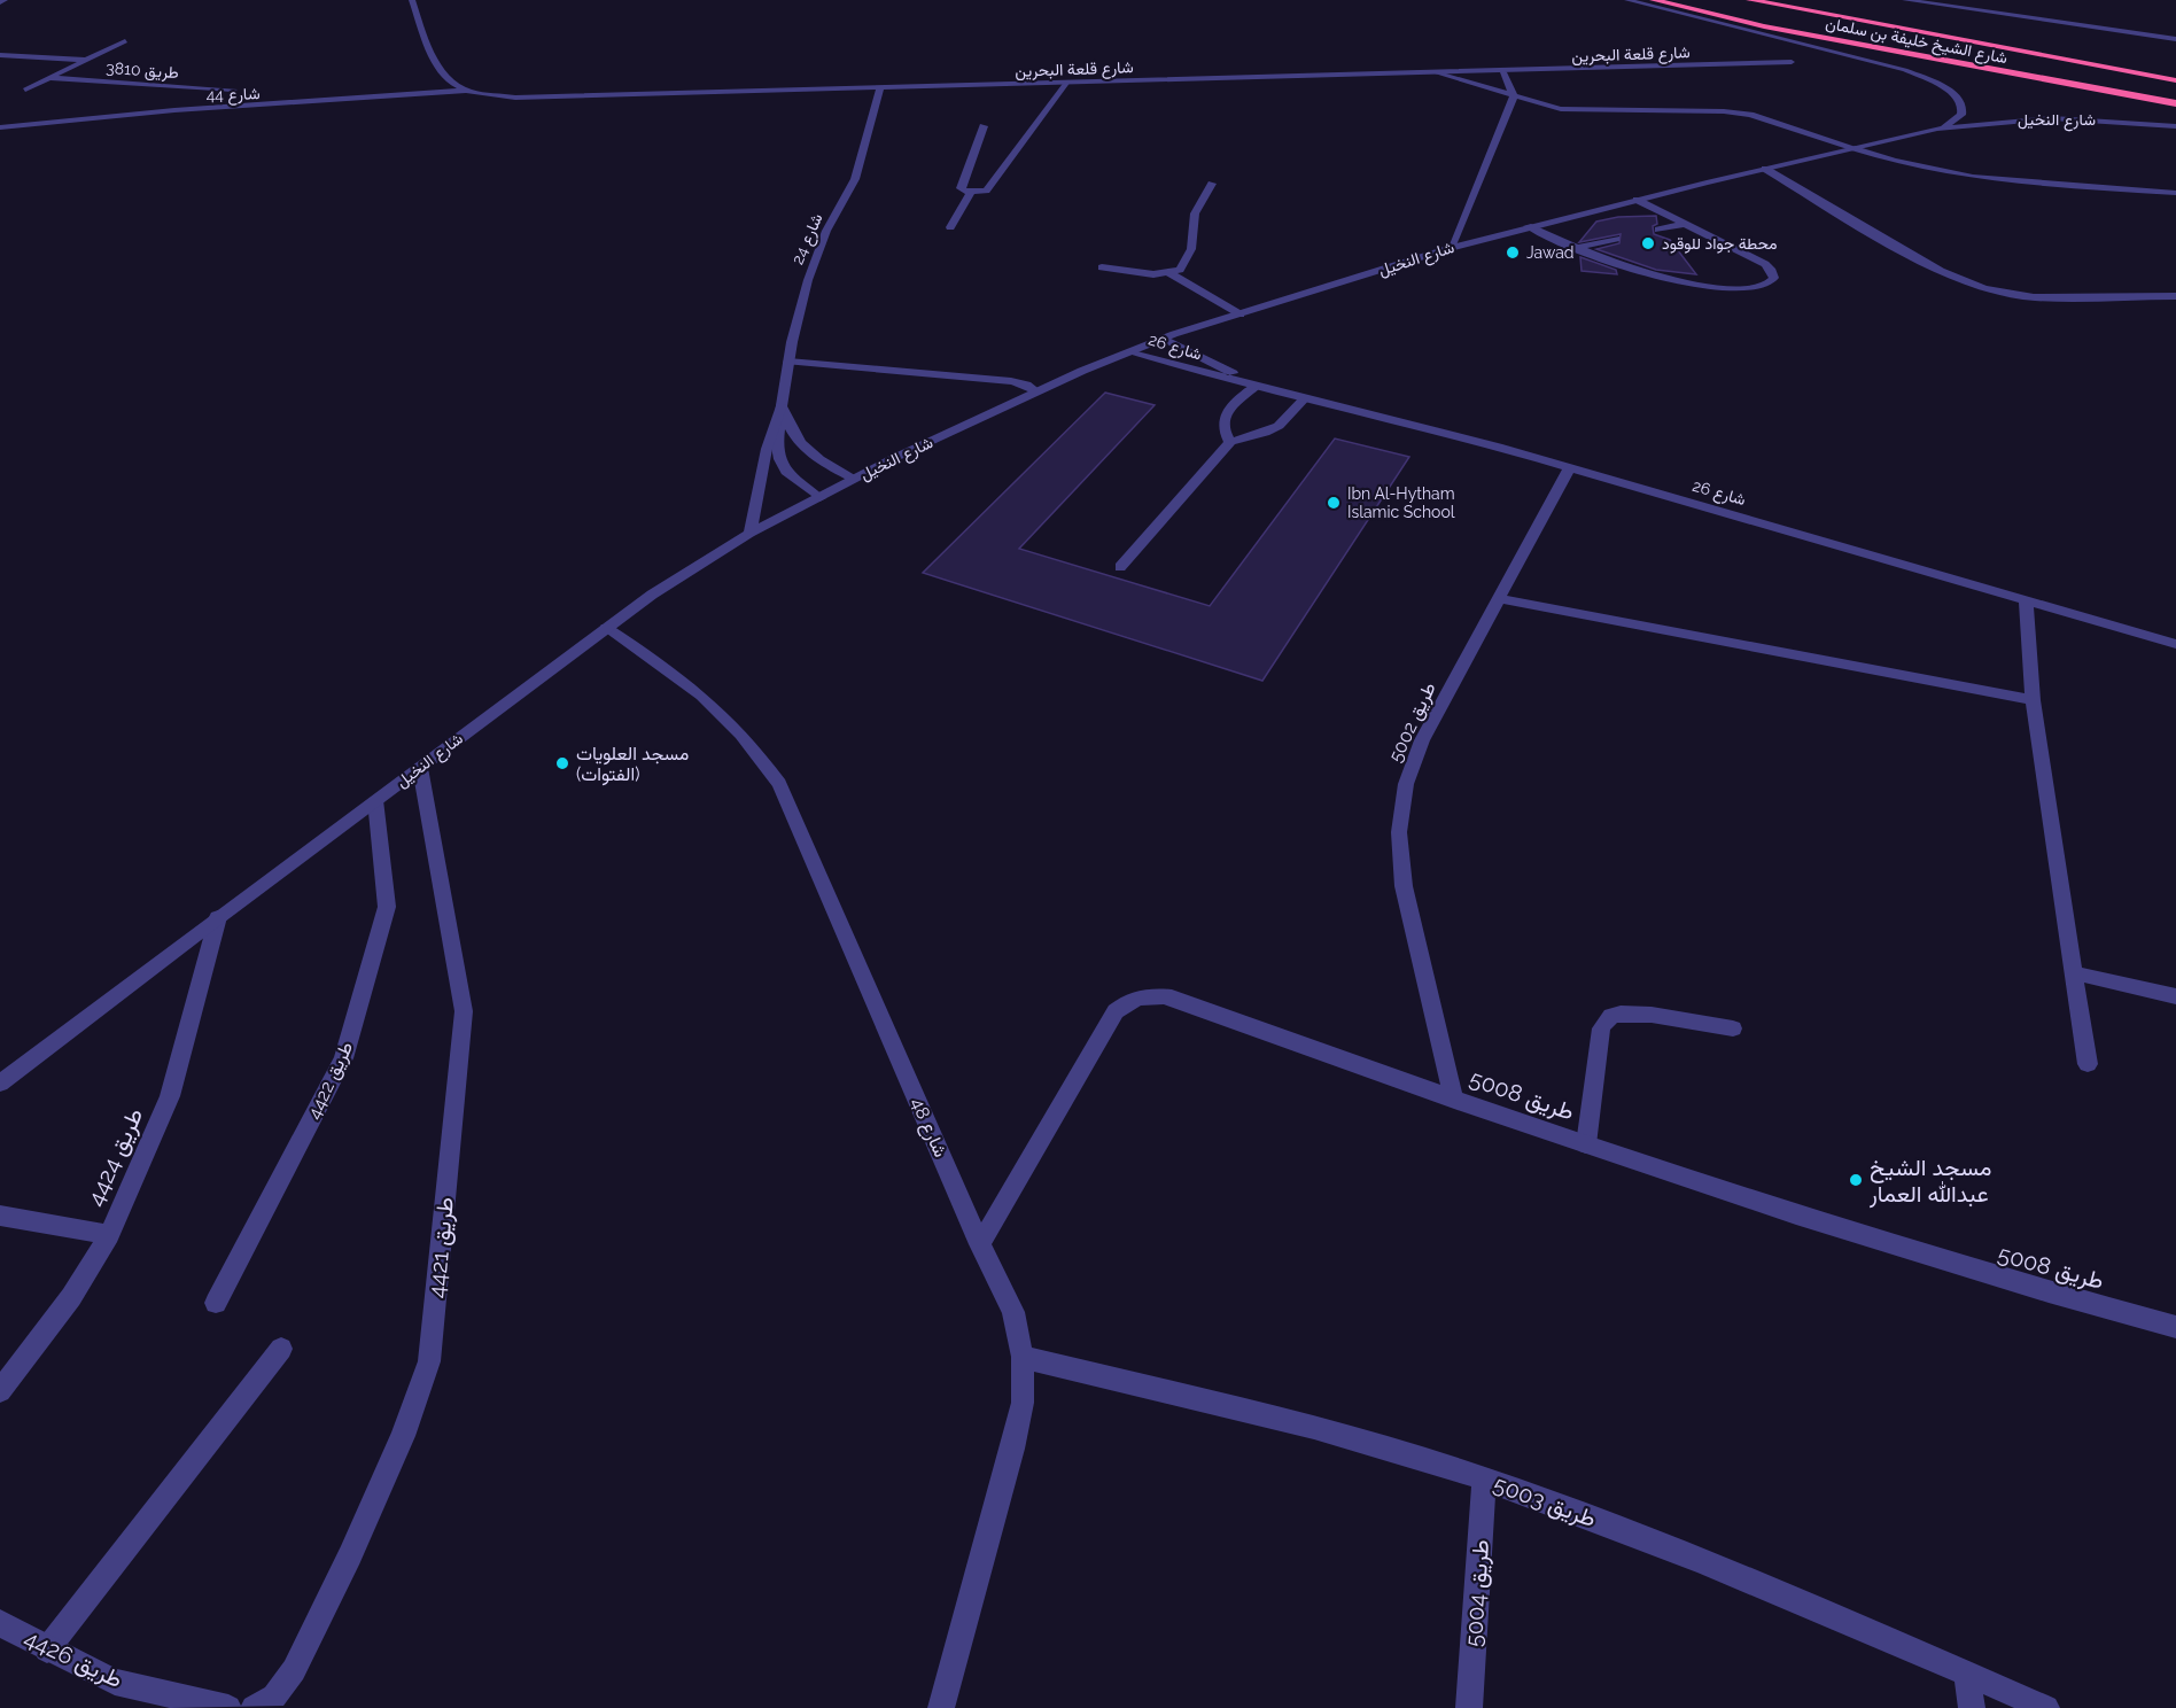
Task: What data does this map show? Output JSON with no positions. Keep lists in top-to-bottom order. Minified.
{"streets":{"highway":["شارع الشيخ خليفة بن سلمان"],"street":["شارع قلعة البحرين","طريق 3810","شارع 44","شارع النخيل","شارع 24","شارع 26","طريق 5002","طريق 4422","طريق 5008","شارع 48","طريق 4424","طريق 4421","طريق 5003","طريق 5004","طريق 4426"]},"crossings":[["شارع قلعة البحرين","شارع 44"],["شارع قلعة البحرين","شارع 24"],["شارع النخيل","شارع 24"],["شارع النخيل","شارع 26"],["شارع النخيل","طريق 4422"],["شارع النخيل","شارع 48"],["شارع النخيل","طريق 4424"],["شارع النخيل","طريق 4421"],["شارع 26","طريق 5002"],["طريق 5002","طريق 5008"],["طريق 5008","شارع 48"],["شارع 48","طريق 5003"],["طريق 5003","طريق 5004"]],"places":["محطة جواد للوقود","Jawad","Ibn Al-Hytham Islamic School","مسجد العلويات (الفتوات)","مسجد الشيخ عبدالله العمار"]}
